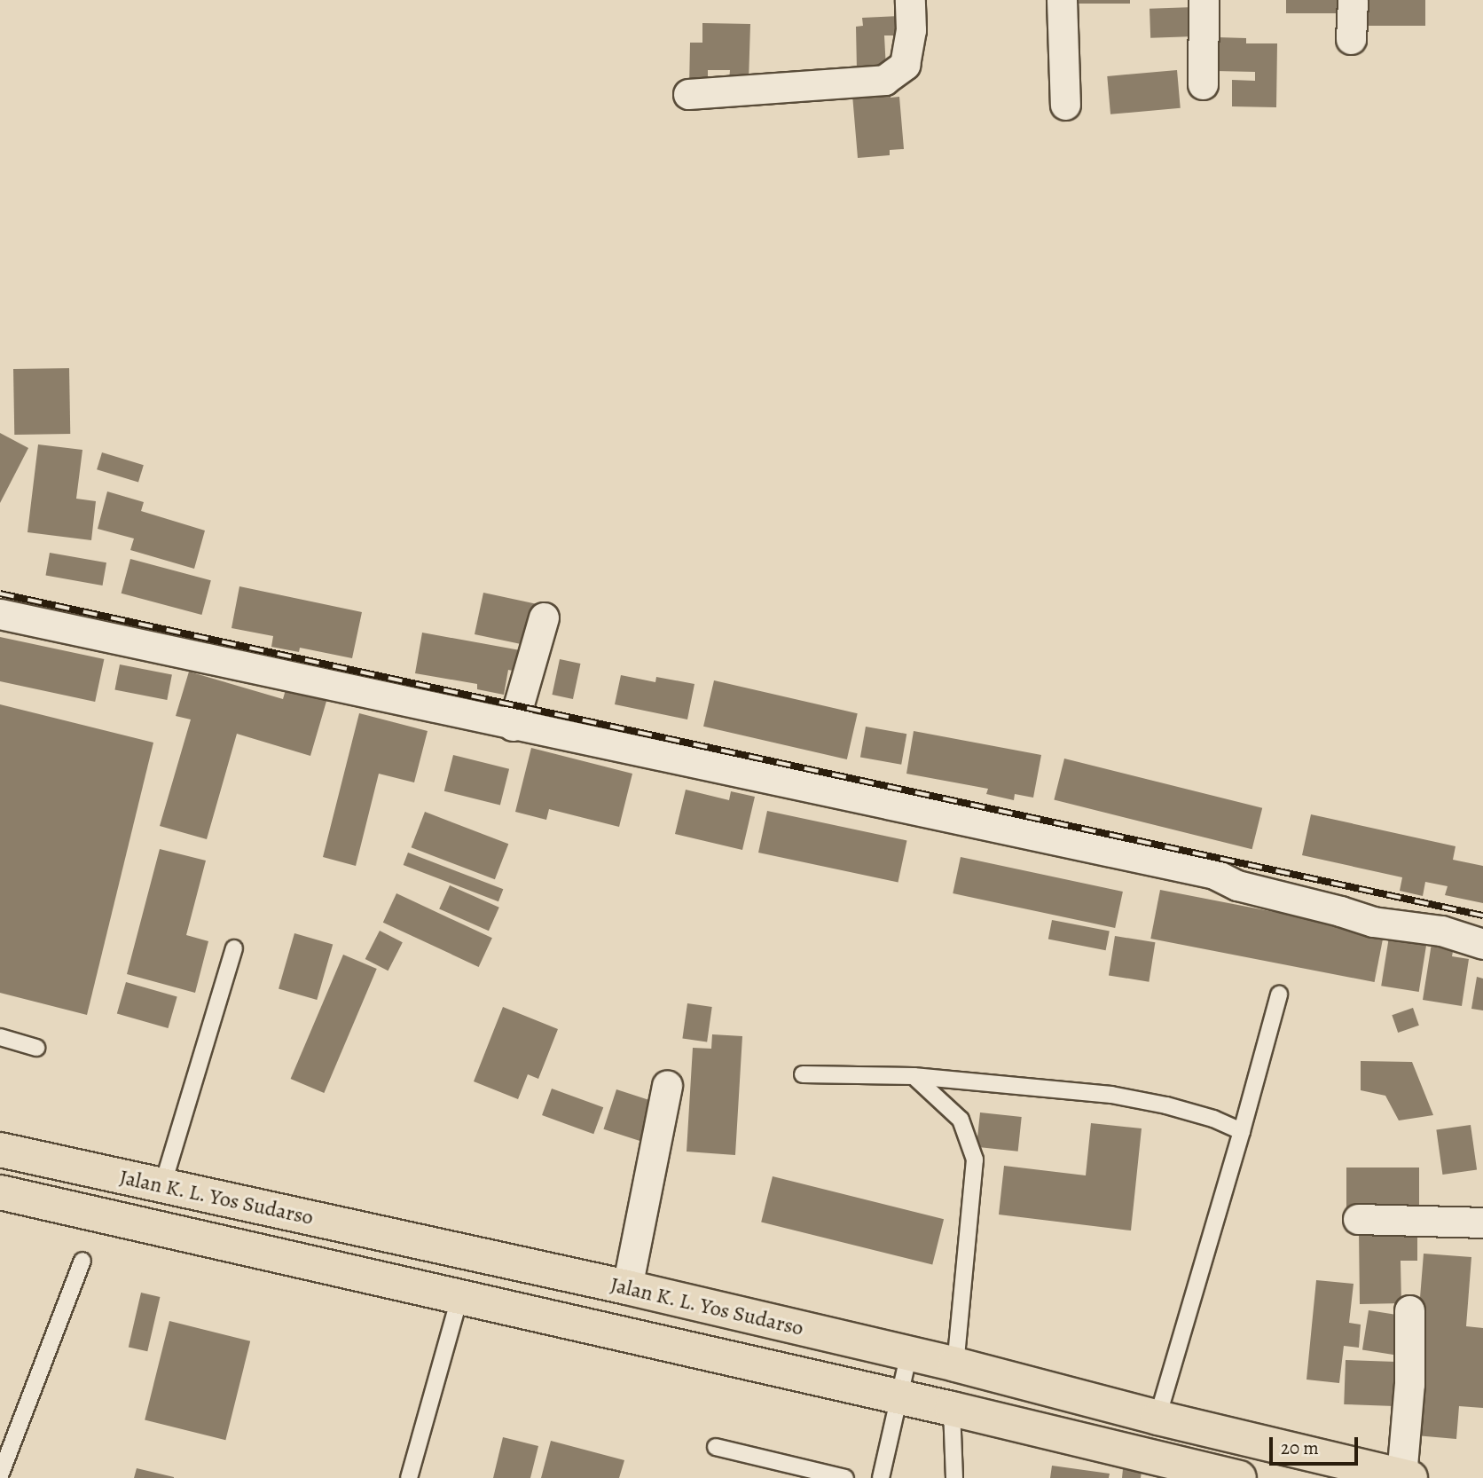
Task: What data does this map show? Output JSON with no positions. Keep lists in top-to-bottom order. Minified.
{"streets":{"highway":["Jalan K. L. Yos Sudarso"]},"scale_bar":"20 m"}
